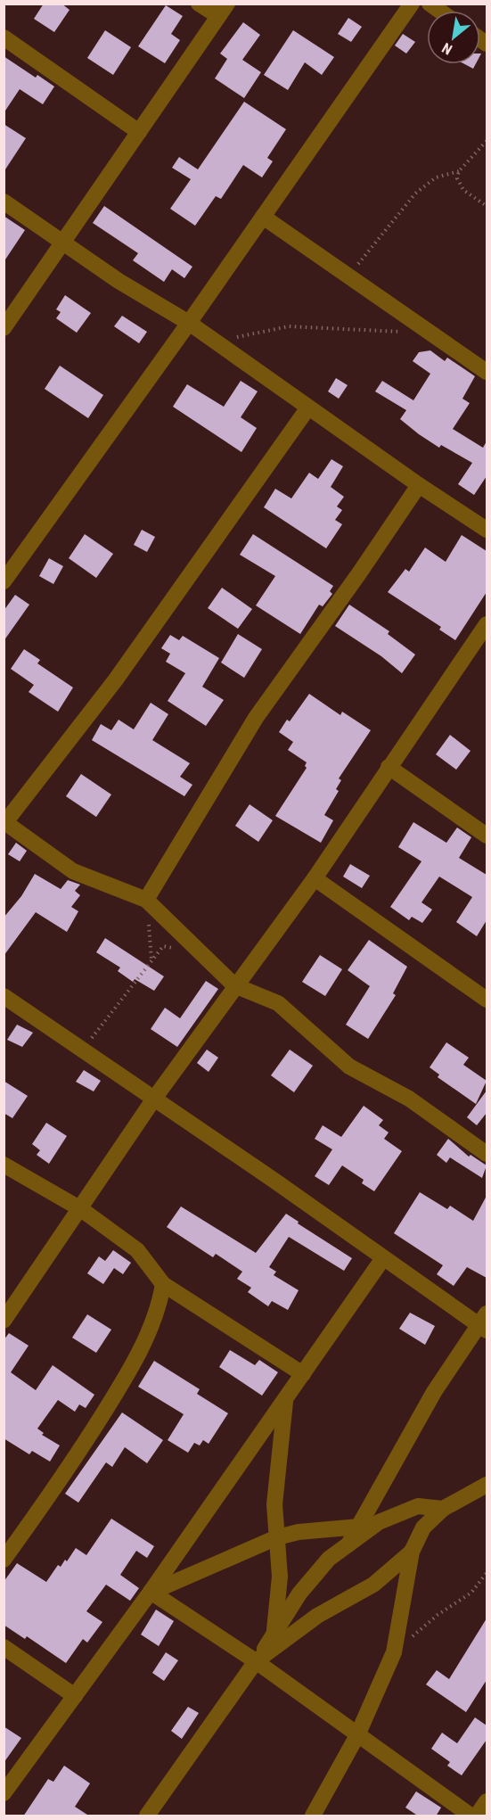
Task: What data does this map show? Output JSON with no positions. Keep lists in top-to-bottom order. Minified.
{"north":"bottom left"}
